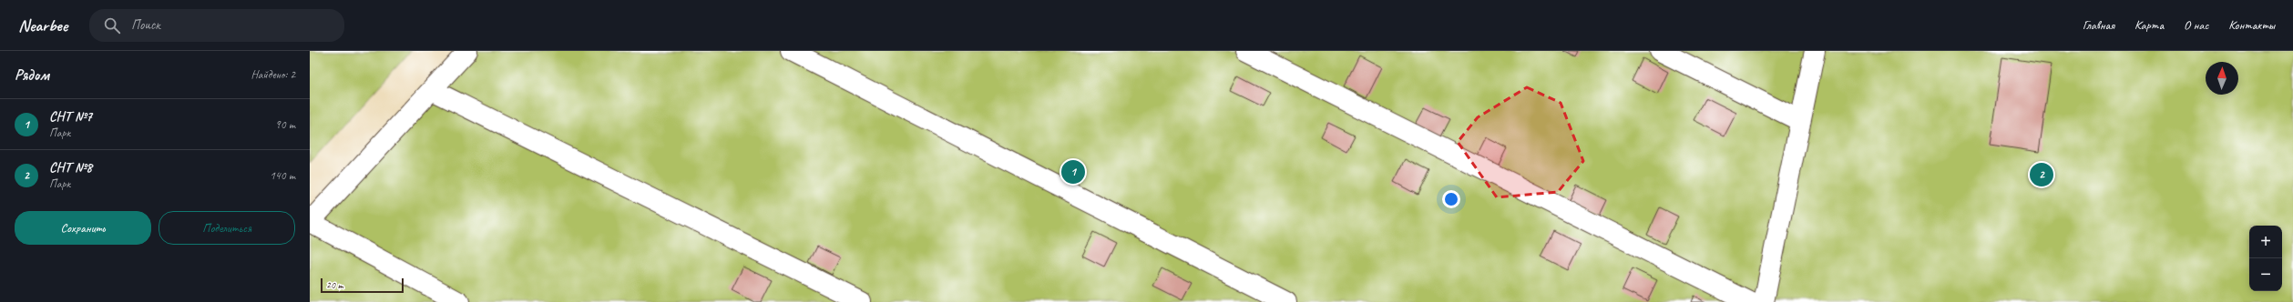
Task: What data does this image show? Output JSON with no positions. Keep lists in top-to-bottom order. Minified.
{"scale_bar":"20 m","north":"top","page":{"header":"Nearbee","search":"Поиск","nav":["Главная","Карта","О нас","Контакты"],"heading":["Рядом","Найдено: 2"],"list":[{"mark":"1","name":"СНТ №7","note":"Парк","value":"90 m"},{"mark":"2","name":"СНТ №8","note":"Парк","value":"140 m"}],"pins":["1","2"],"buttons":["Сохранить","Поделиться"],"map_buttons":["+","−"],"scale":"20 m"}}
